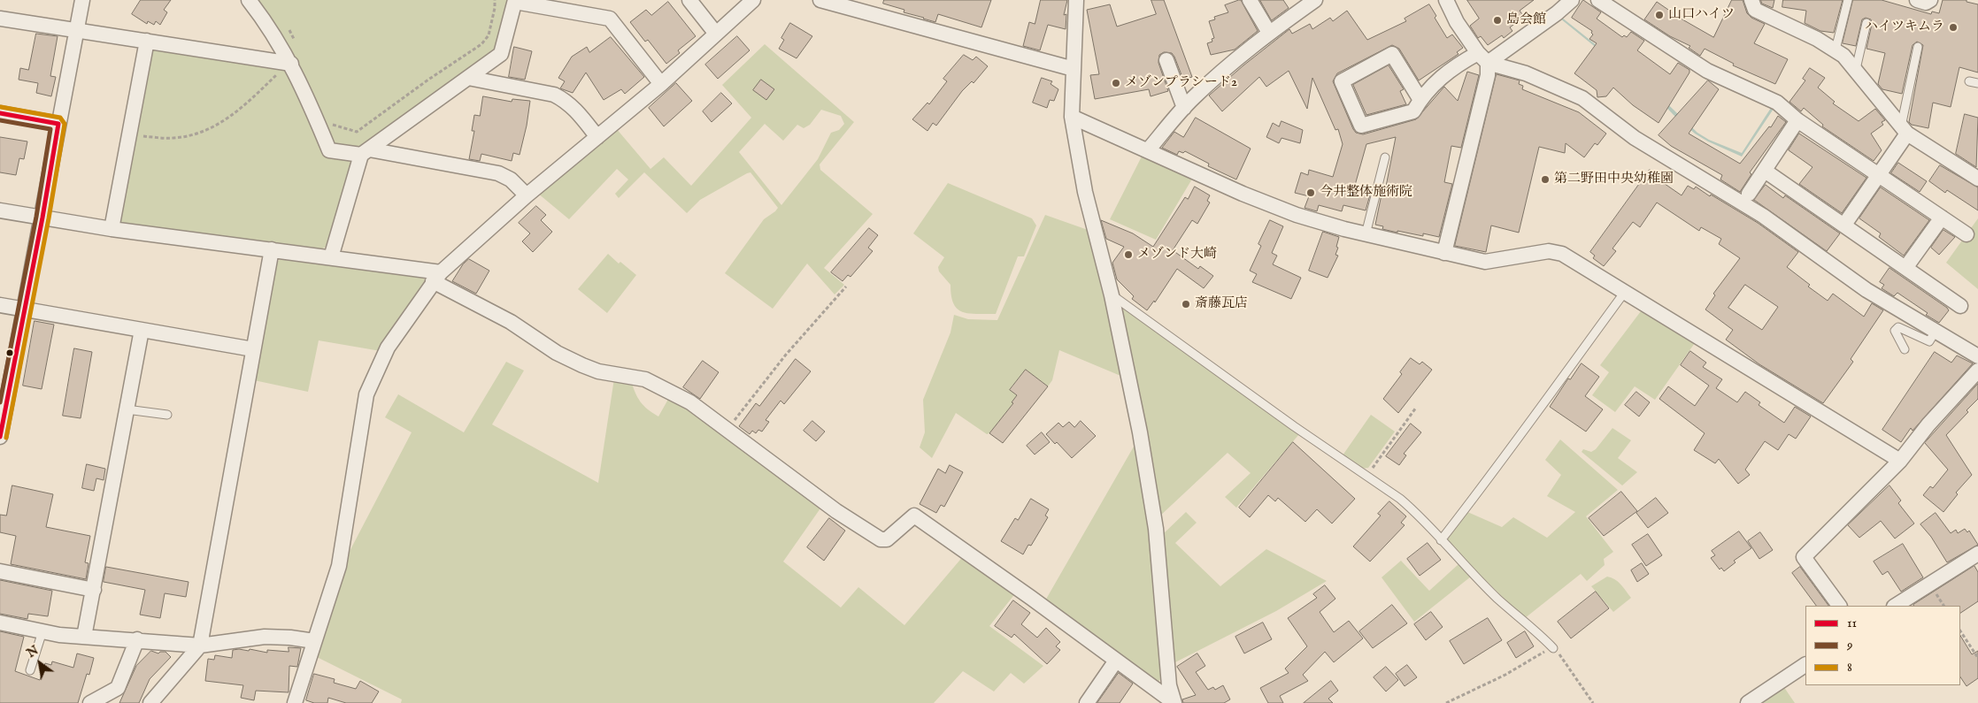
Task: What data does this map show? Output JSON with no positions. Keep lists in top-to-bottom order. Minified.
{"places":["山口ハイツ","島会館","ハイツキムラ","メゾンプラシード2","第二野田中央幼稚園","今井整体施術院","メゾンド大崎","斎藤瓦店"],"lines":["transit line 8","transit line 11","transit line 9"],"legend":["11","9","8"],"north":"top left"}
